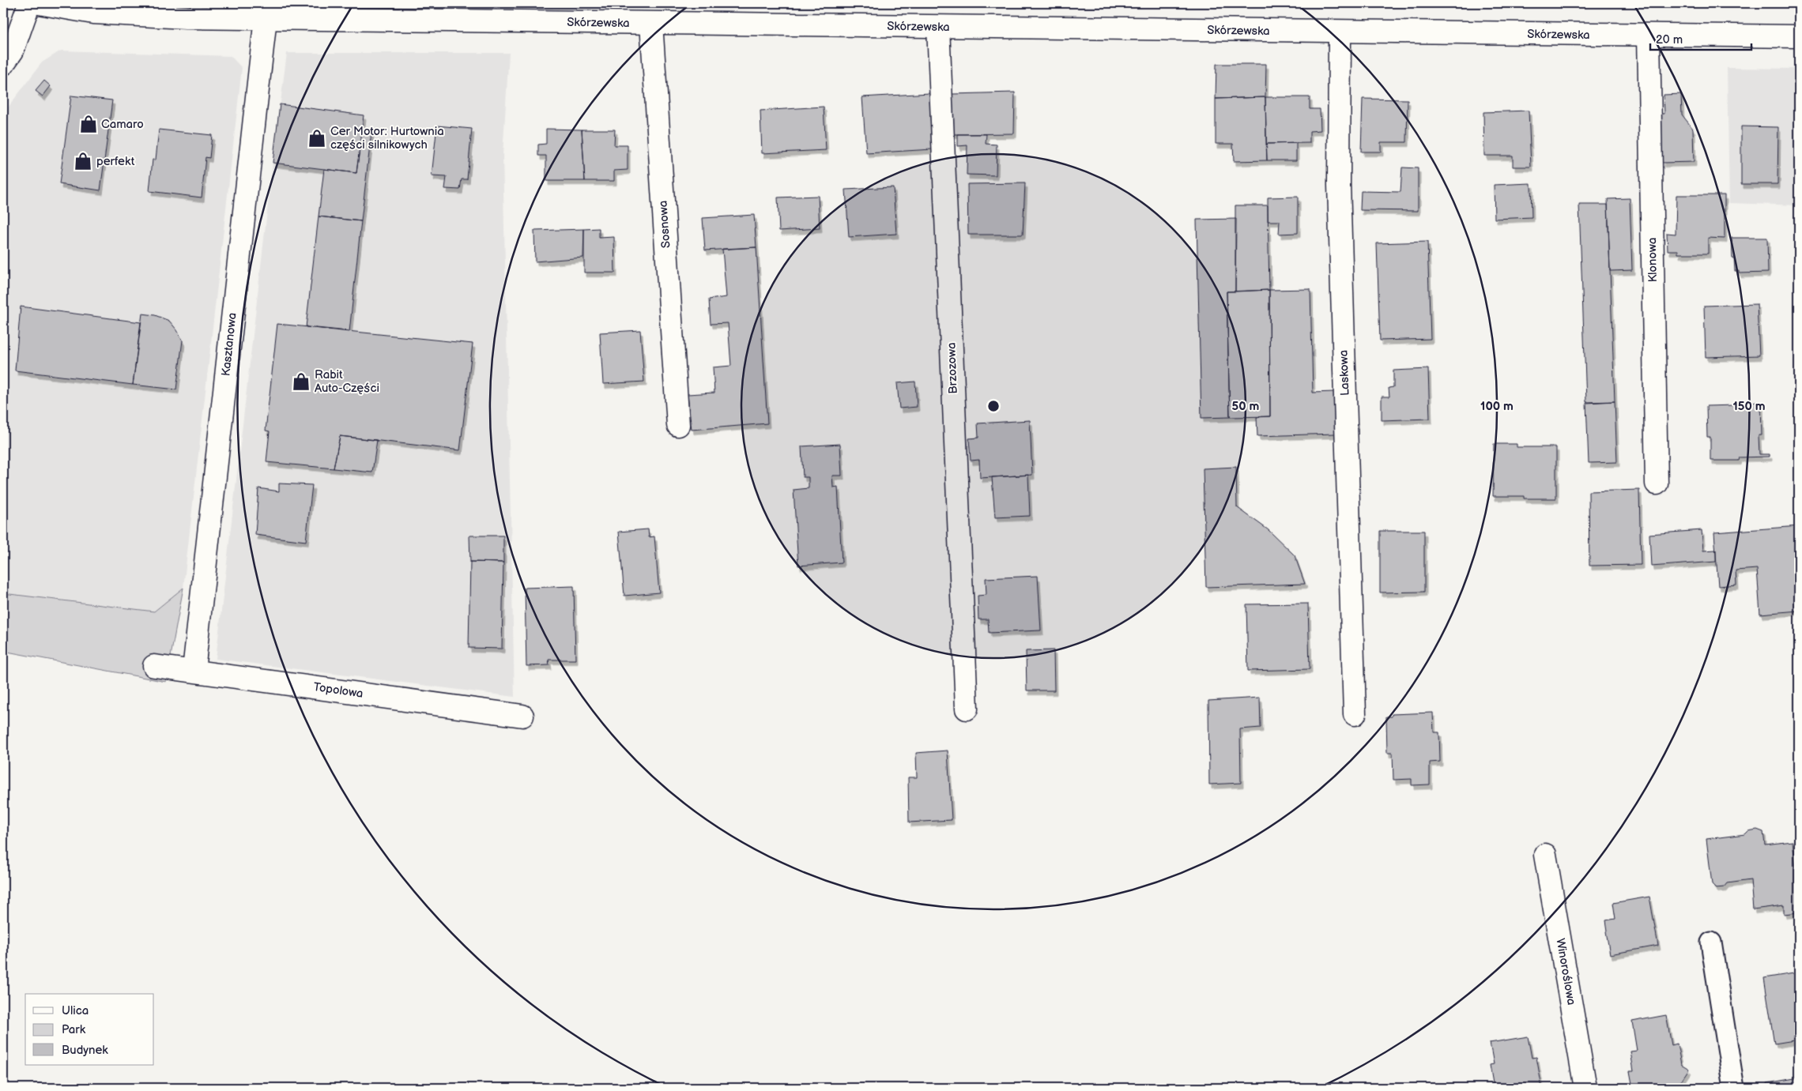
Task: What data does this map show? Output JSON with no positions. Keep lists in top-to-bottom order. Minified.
{"streets":{"street":["Skórzewska","Sosnowa","Klonowa","Kasztanowa","Brzozowa","Laskowa","Topolowa","Winoroślowa"]},"crossings":[["Skórzewska","Sosnowa"],["Skórzewska","Klonowa"],["Skórzewska","Kasztanowa"],["Skórzewska","Brzozowa"],["Skórzewska","Laskowa"],["Kasztanowa","Topolowa"]],"places":{"shop":["Camaro","Cer Motor: Hurtownia części silnikowych","perfekt","Rabit Auto-Części"]},"legend":["Ulica","Park","Budynek"],"scale_bar":"20 m","rings":["50 m","100 m","150 m"]}
